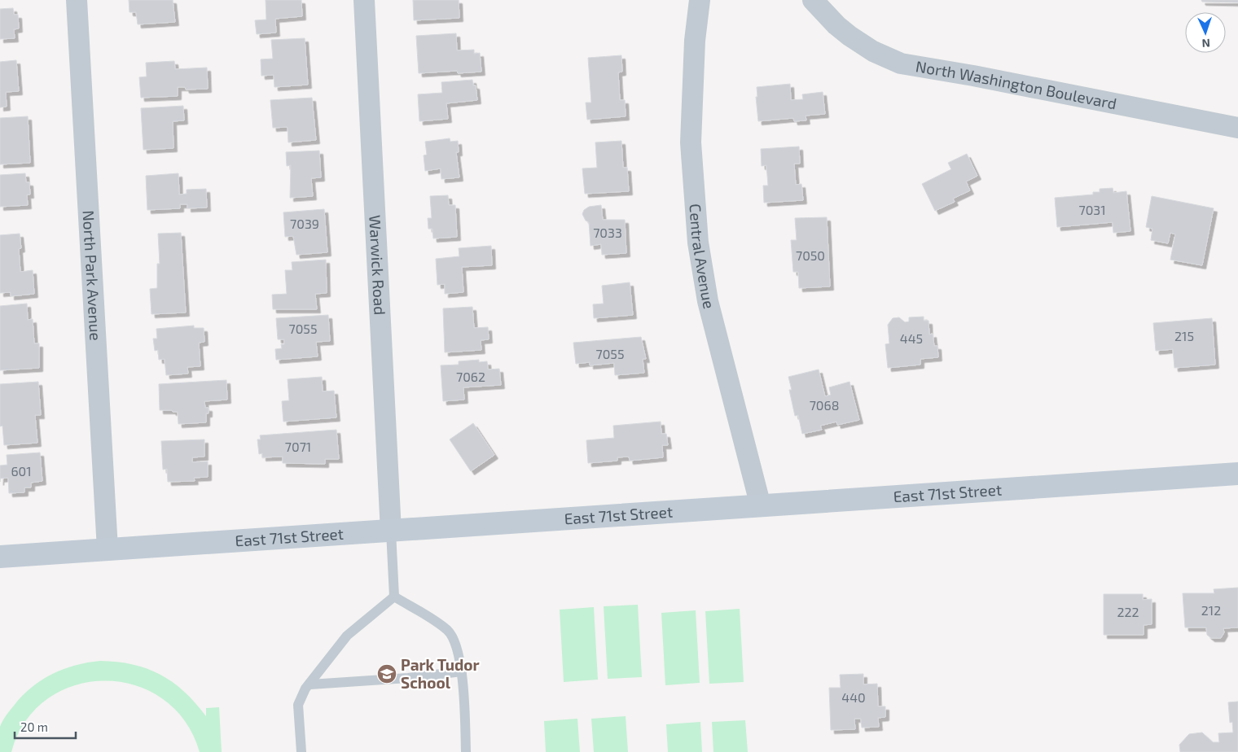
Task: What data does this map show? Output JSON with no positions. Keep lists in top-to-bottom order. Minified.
{"streets":{"main road":["East 71st Street"],"street":["North Washington Boulevard","Central Avenue","Warwick Road","North Park Avenue"]},"crossings":[["Central Avenue","East 71st Street"],["Warwick Road","East 71st Street"],["North Park Avenue","East 71st Street"]],"places":{"school or university":["Park Tudor School"]},"house_numbers":["7031","7039","7033","7050","7055","215","445","7055","7062","7068","7071","601","212","222","440"],"scale_bar":"20 m","north":"bottom"}
